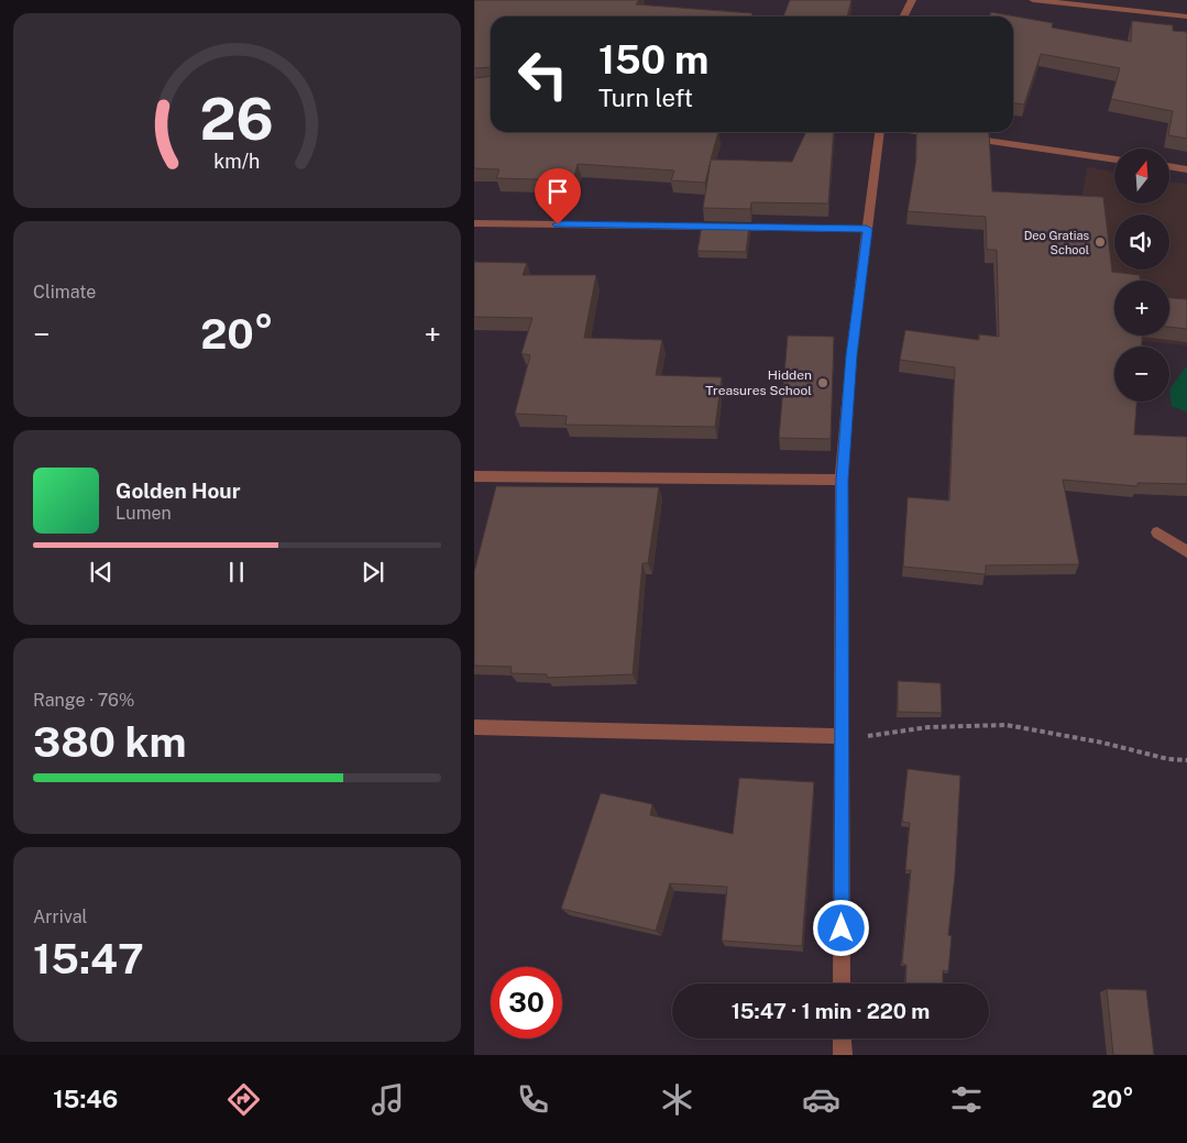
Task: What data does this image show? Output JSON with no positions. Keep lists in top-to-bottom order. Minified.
{"places":["Deo Gratias School","Hidden Treasures School"],"north":"top","page":{"turn":["150 m","Turn left"],"map_buttons":["+","−"],"tile":["Climate",["Range · 76%","380 km"],["Arrival","15:47"]],"heat":["−","20°","+"],"song":["Golden Hour","Lumen"],"limit":"30","trip":"15:47 · 1 min · 220 m","tabs":["15:46","20°"],"gauge":["26","km/h"]}}
